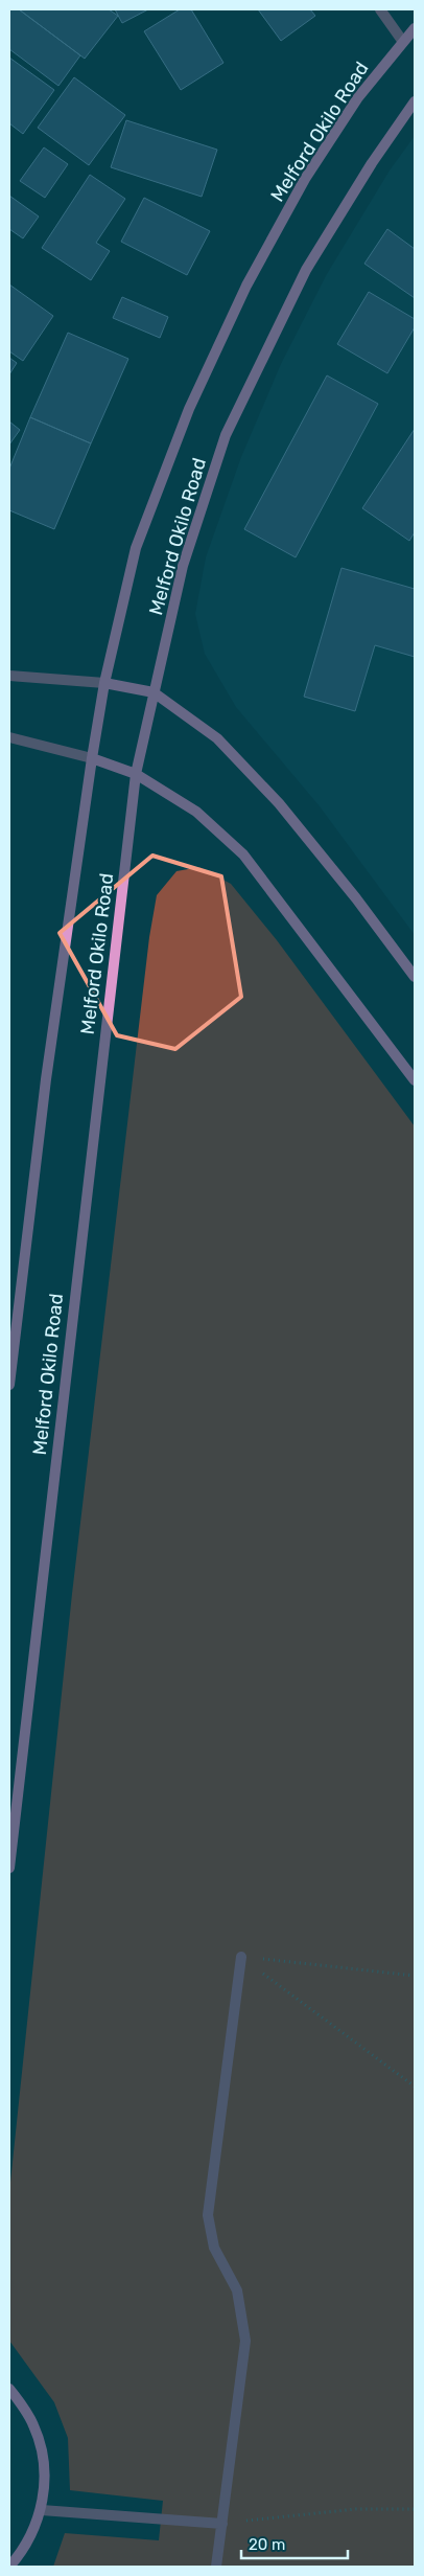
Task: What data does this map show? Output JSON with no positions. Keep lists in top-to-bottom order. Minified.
{"streets":{"main road":["Melford Okilo Road"]},"scale_bar":"20 m"}
